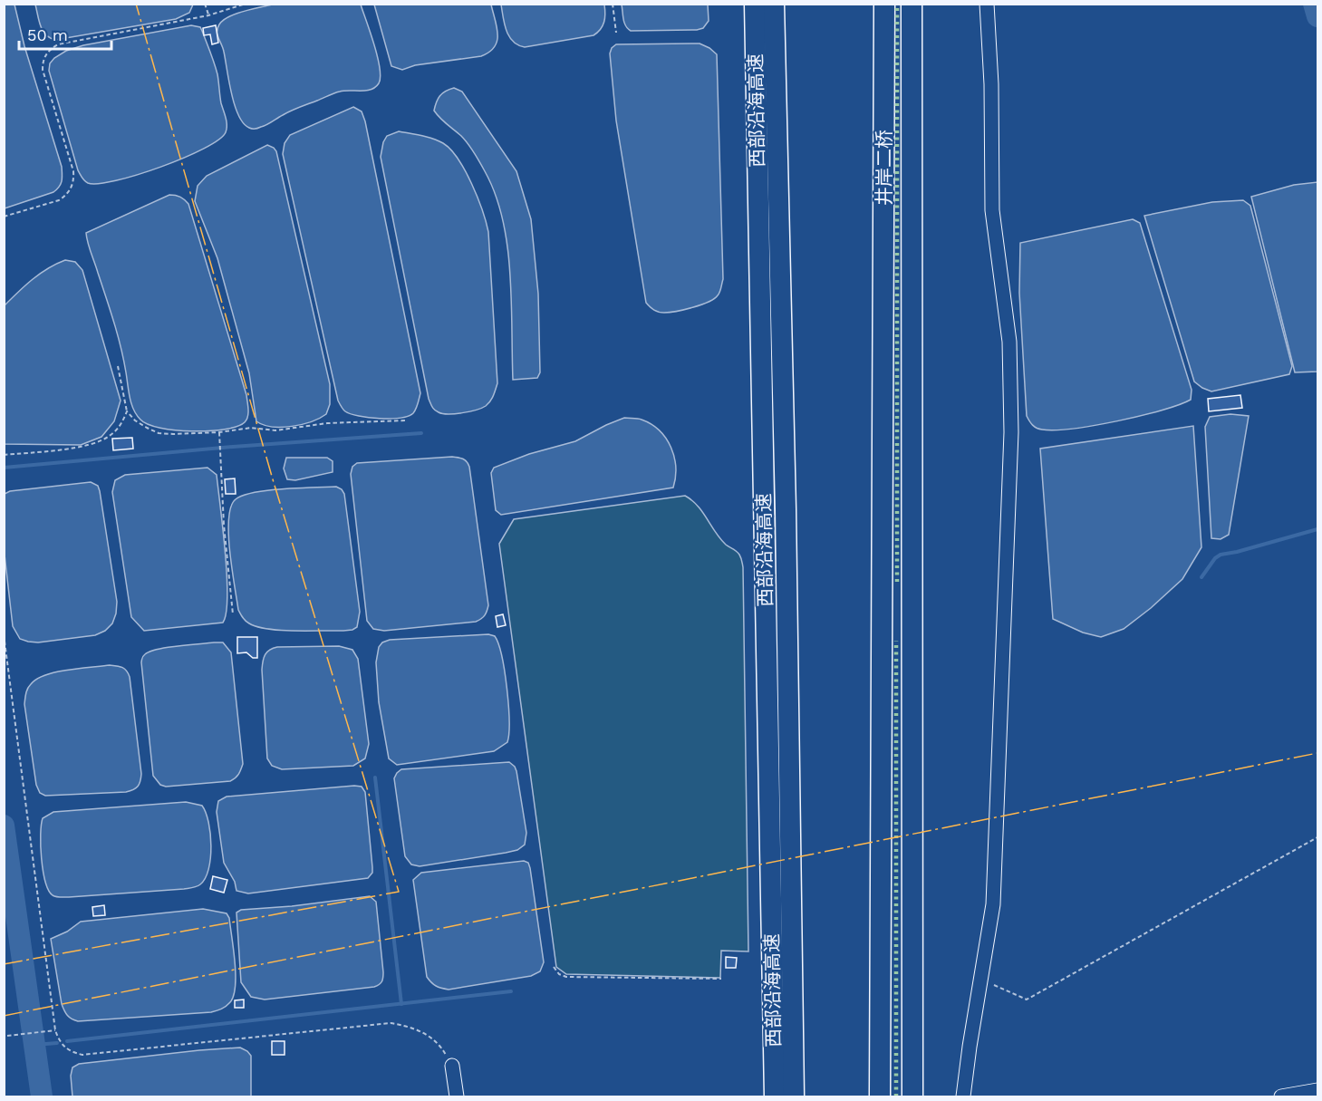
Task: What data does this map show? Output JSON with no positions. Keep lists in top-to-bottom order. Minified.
{"streets":{"highway":["西部沿海高速","井岸二桥"]},"scale_bar":"50 m"}
